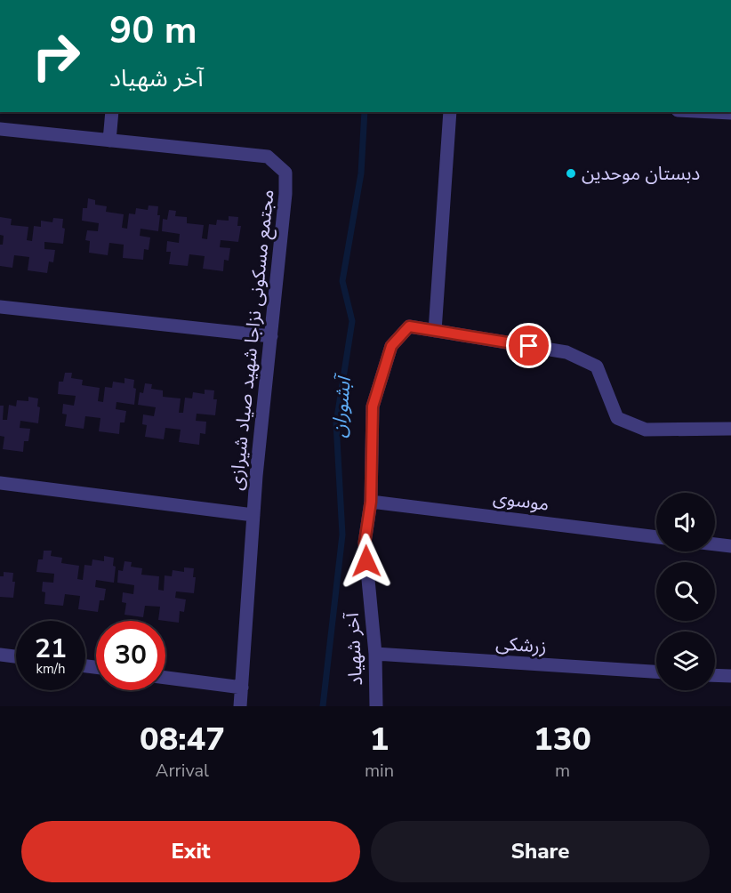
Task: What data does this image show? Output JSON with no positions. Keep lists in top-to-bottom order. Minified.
{"streets":{"street":["مجتمع مسکونی نزاجا شهید صیاد شیرازی","موسوی","زرشکی","آخر شهیاد"]},"crossings":[["موسوی","آخر شهیاد"],["زرشکی","آخر شهیاد"]],"water":["آبشوران"],"places":["دبستان موحدین"],"page":{"turn":["90 m","آخر شهیاد"],"speed":"21 km/h","limit":"30","eta":["08:47","Arrival","1","min","130","m"],"buttons":["Exit","Share"]}}
